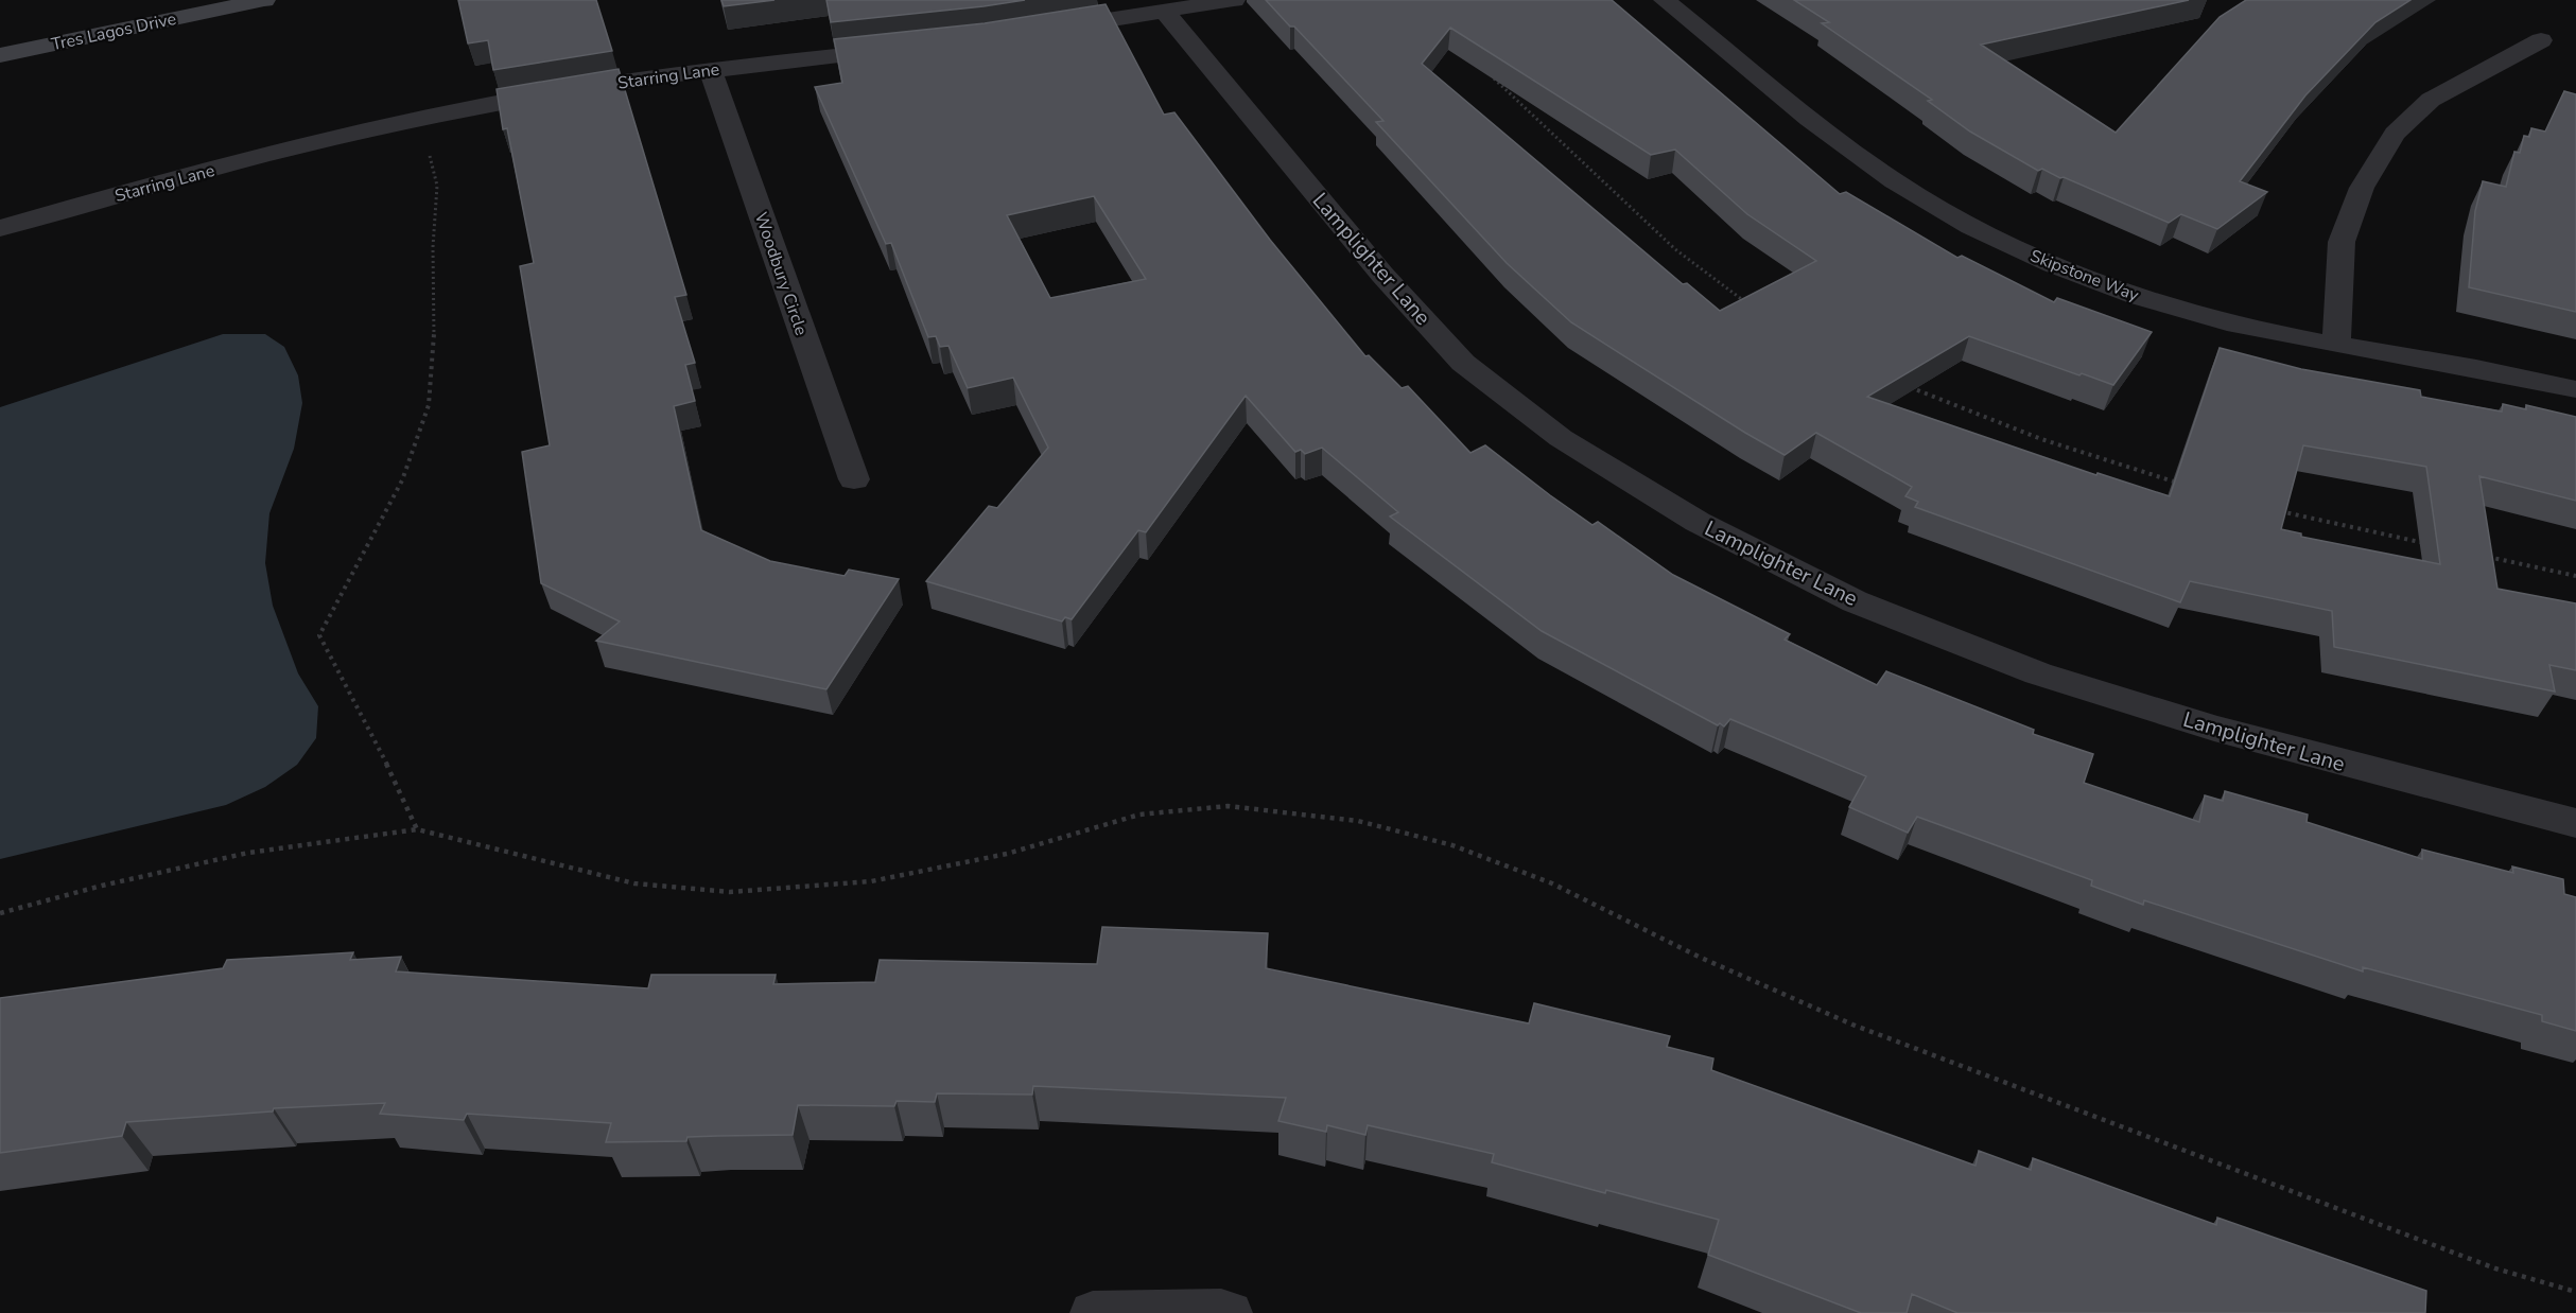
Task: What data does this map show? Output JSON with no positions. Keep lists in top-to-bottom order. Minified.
{"streets":{"street":["Tres Lagos Drive","Starring Lane","Lamplighter Lane","Woodbury Circle","Skipstone Way"]},"crossings":[["Starring Lane","Woodbury Circle"]]}
